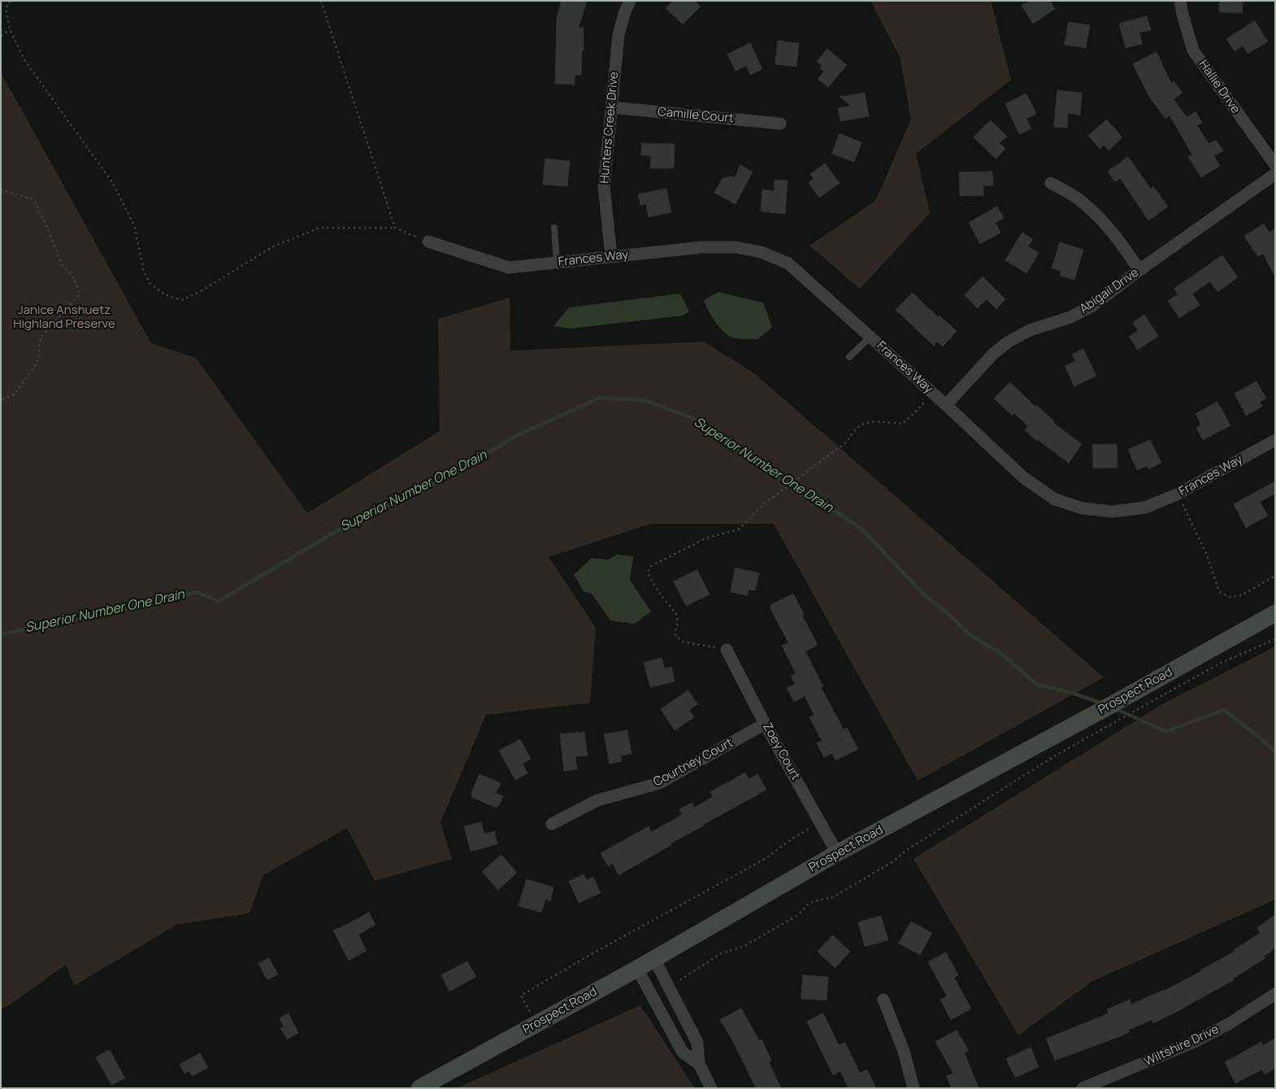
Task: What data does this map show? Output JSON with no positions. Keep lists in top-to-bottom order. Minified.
{"streets":{"main road":["Prospect Road"],"street":["Hallie Drive","Camille Court","Hunters Creek Drive","Frances Way","Abigail Drive","Zoey Court","Courtney Court","Wiltshire Drive"]},"crossings":[["Camille Court","Hunters Creek Drive"],["Hunters Creek Drive","Frances Way"],["Frances Way","Abigail Drive"],["Prospect Road","Zoey Court"],["Zoey Court","Courtney Court"]],"water":["Superior Number One Drain"],"parks":["Janice Anshuetz Highland Preserve"]}
